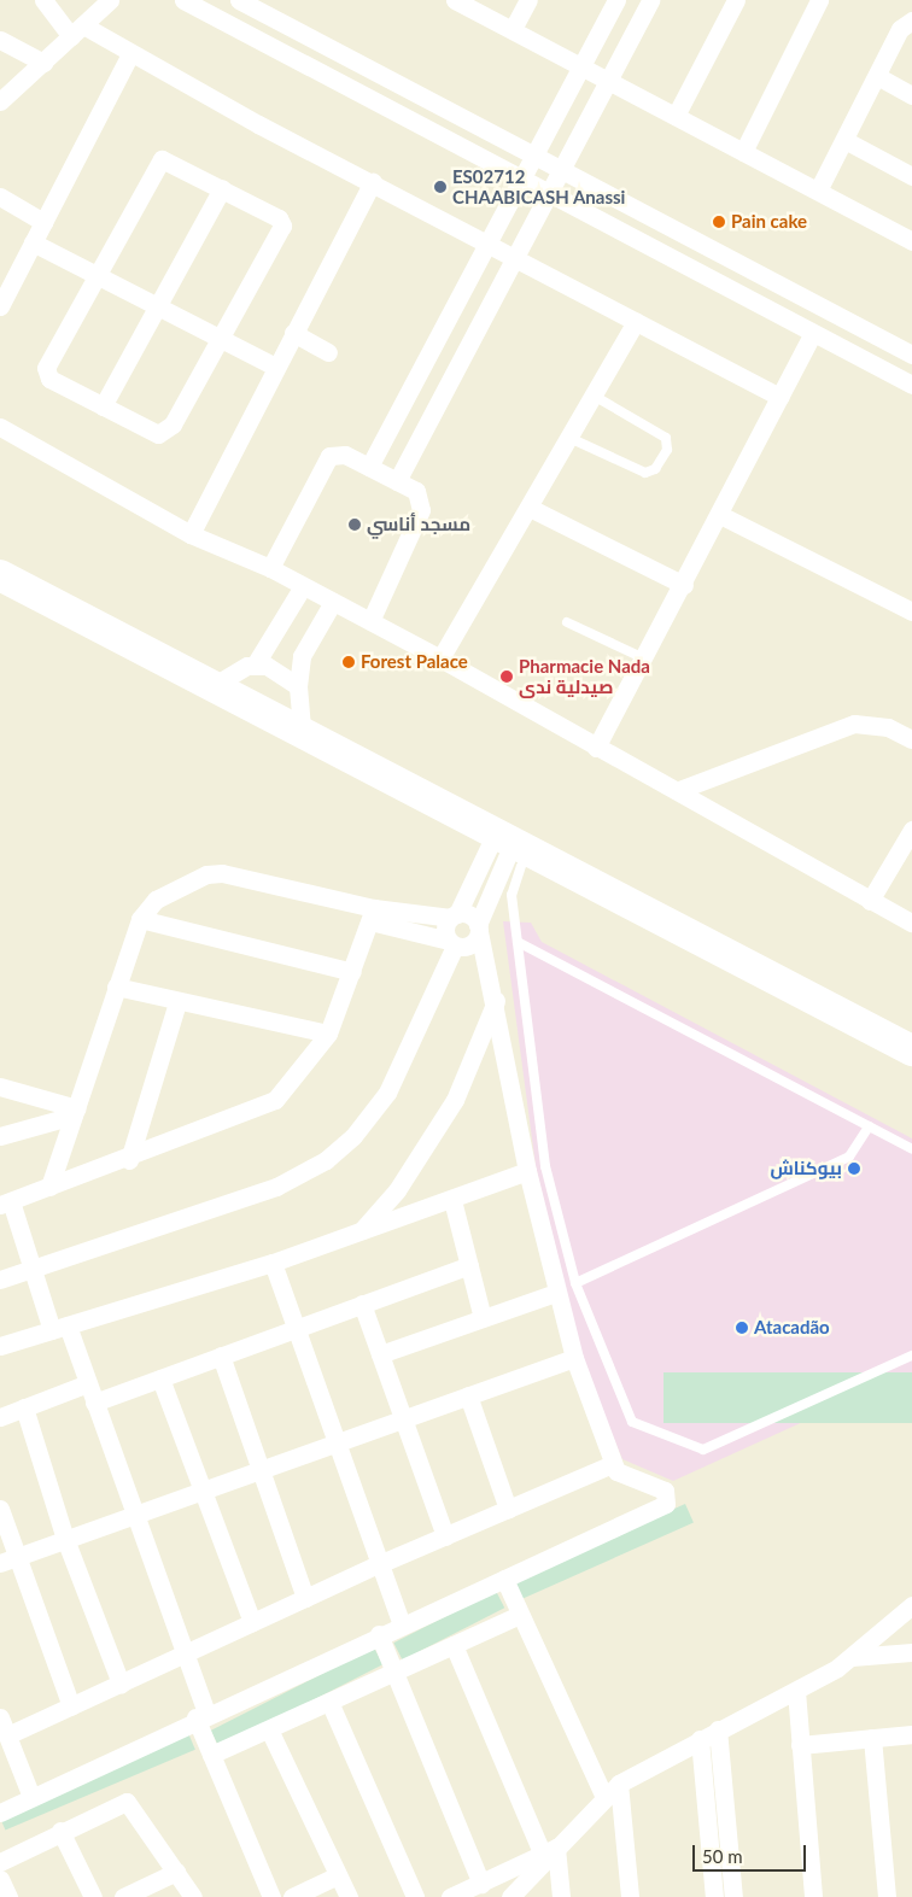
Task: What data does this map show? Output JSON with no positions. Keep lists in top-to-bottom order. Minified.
{"places":["ES02712 CHAABICASH Anassi","Pain cake","مسجد أناسي","Forest Palace","Pharmacie Nada صيدلية ندى","بيوكناش","Atacadão"],"scale_bar":"50 m"}
